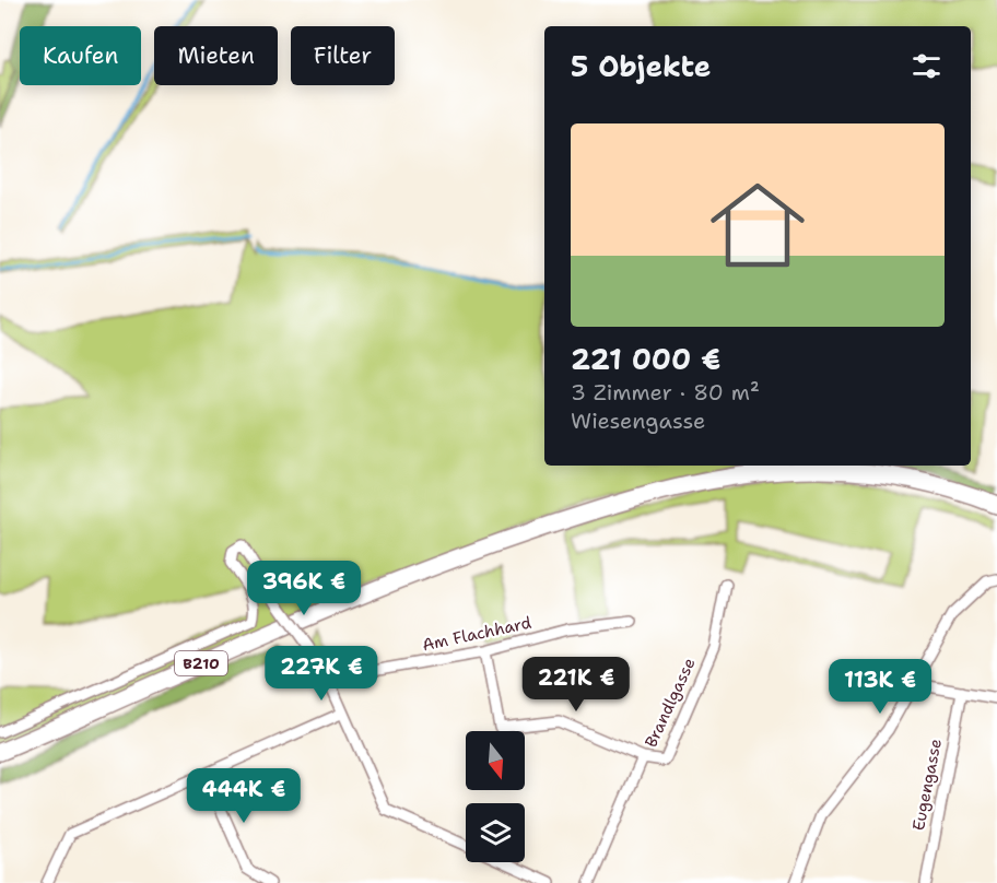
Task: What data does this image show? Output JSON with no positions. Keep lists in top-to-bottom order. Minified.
{"streets":{"main road":["B210"],"street":["Am Flachhard","Brandlgasse","Eugengasse"]},"north":"bottom","page":{"chip":["Kaufen","Mieten","Filter"],"heading":"5 Objekte","list":[{"name":"221 000 €","note":"3 Zimmer · 80 m² · Wiesengasse"}],"price":["396K €","227K €","221K €","113K €","444K €"]}}
